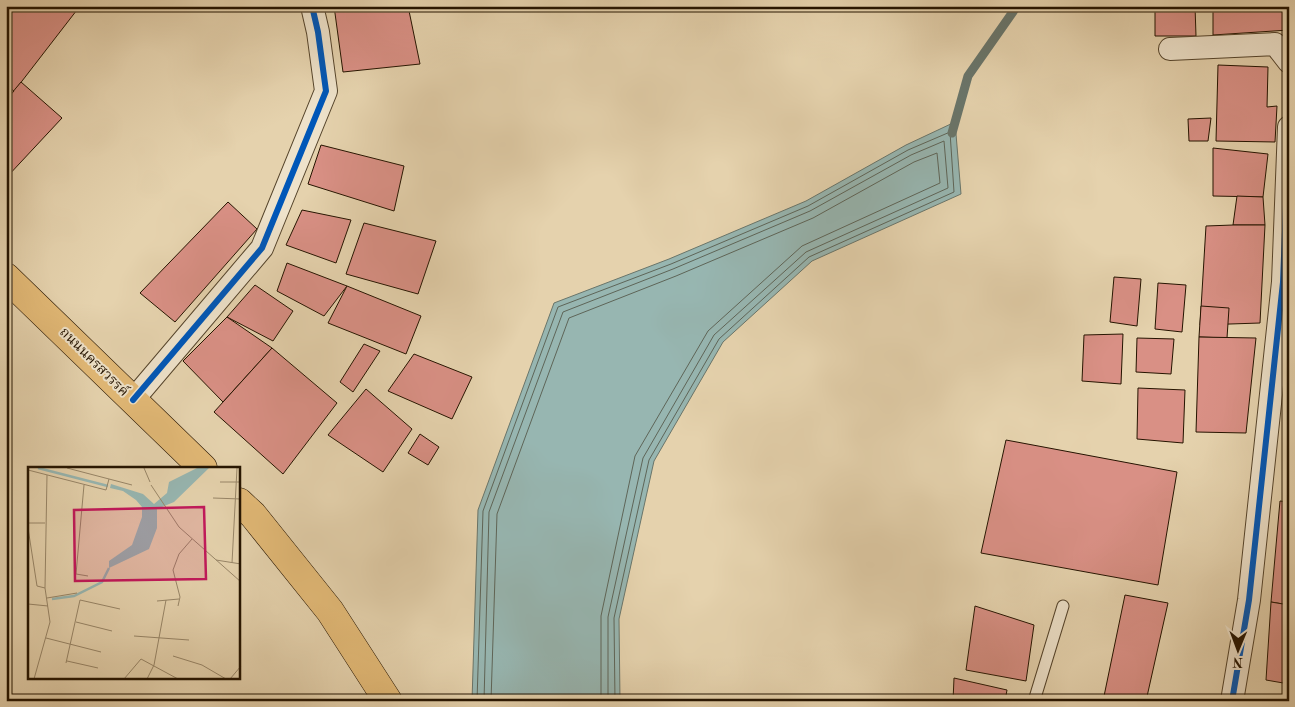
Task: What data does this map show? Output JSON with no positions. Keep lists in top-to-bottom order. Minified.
{"streets":{"main road":["ถนนนครสวรรค์"]},"north":"bottom"}
